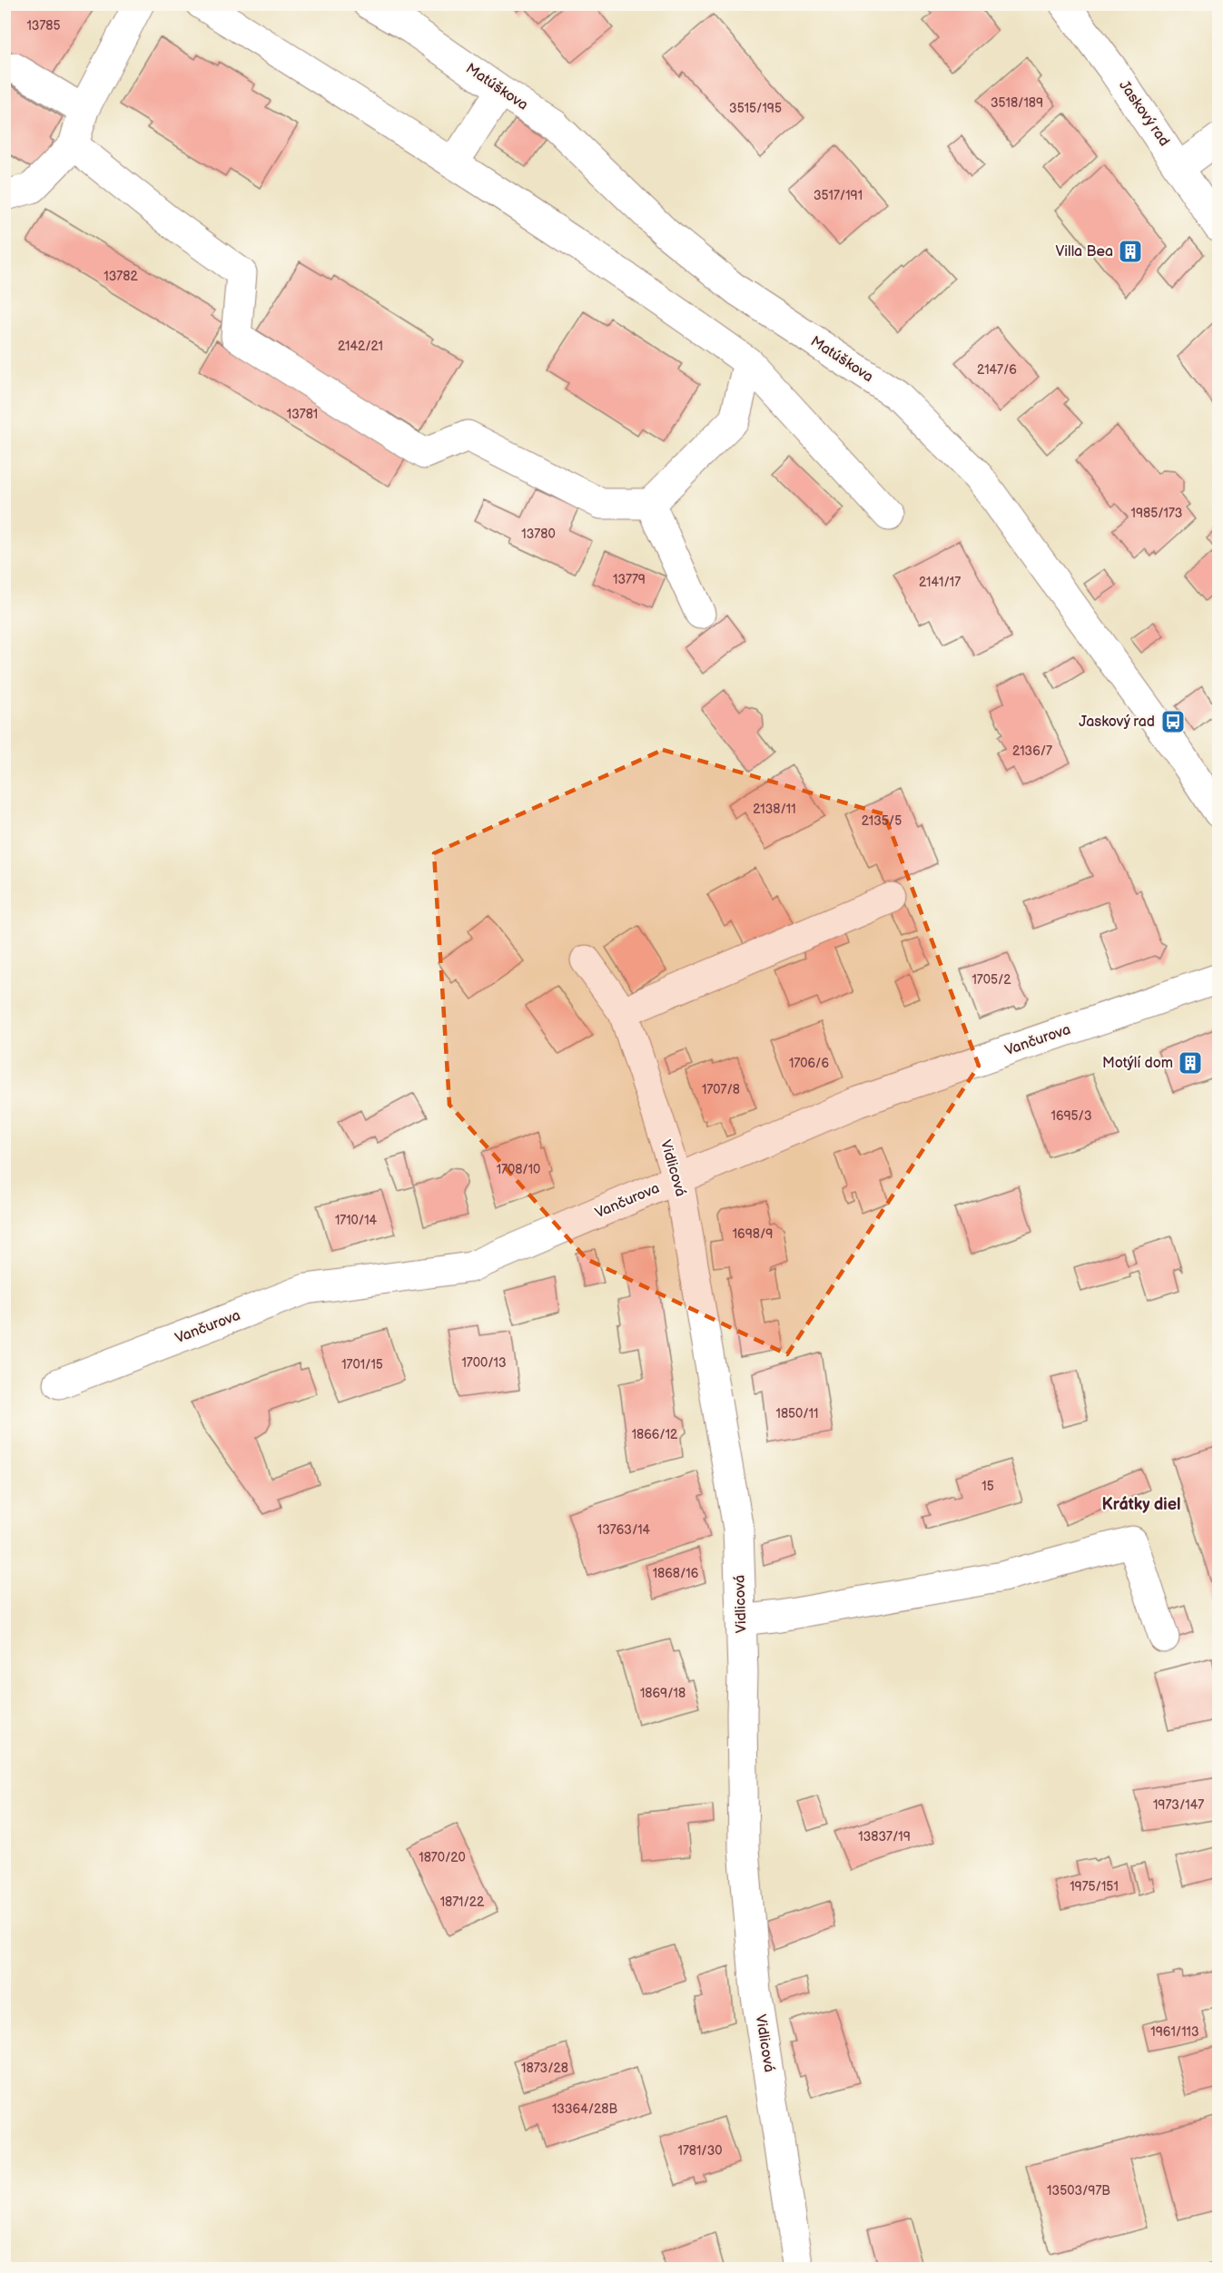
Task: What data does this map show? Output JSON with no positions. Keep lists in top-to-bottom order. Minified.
{"streets":{"street":["Matúškova","Jaskový rad","Vančurova","Vidlicová"]},"crossings":[["Vančurova","Vidlicová"]],"districts":["Krátky diel"],"places":{"building":["Villa Bea","Motýlí dom"],"bus stop":["Jaskový rad"]},"house_numbers":["13785","3518/189","3515/195","3517/191","13782","2142/21","2147/6","13781","1985/173","13780","13779","2141/17","2136/7","2138/11","2135/5","1705/2","1706/6","1707/8","1695/3","1708/10","1710/14","1698/9","1700/13","1701/15","1850/11","1866/12","15","13763/14","1868/16","1869/18","1973/147","13837/19","1870/20","1975/151","1871/22","1961/113","1873/28","13364/28B","1781/30","13503/97B"]}
